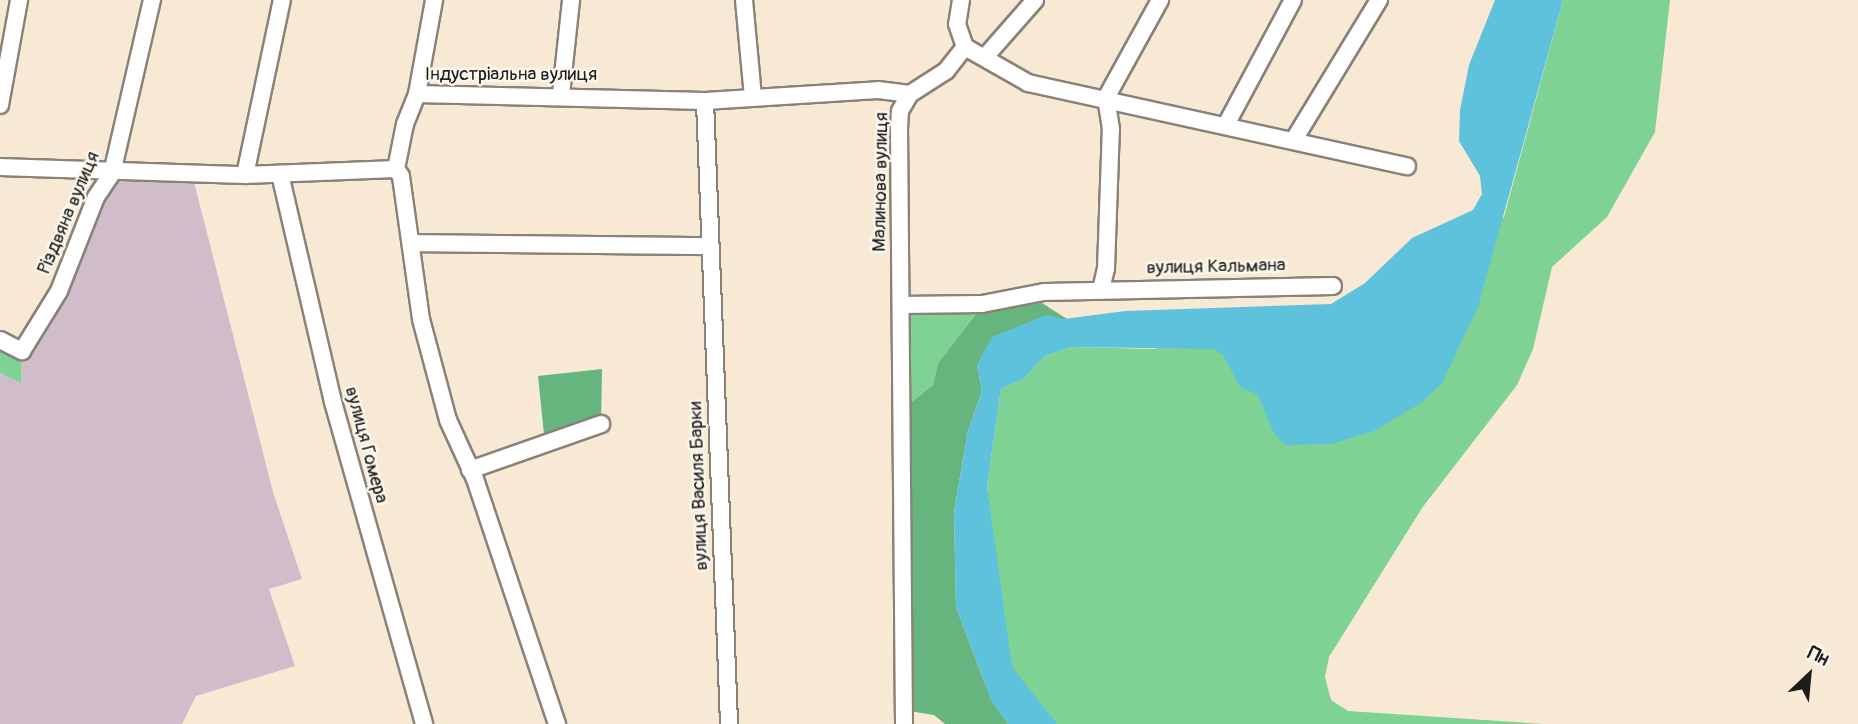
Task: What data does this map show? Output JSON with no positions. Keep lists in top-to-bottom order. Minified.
{"streets":{"street":["Індустріальна вулиця","Малинова вулиця","Різдвяна вулиця","вулиця Кальмана","вулиця Гомера","вулиця Василя Барки"]},"crossings":[["Індустріальна вулиця","Малинова вулиця"],["Індустріальна вулиця","вулиця Василя Барки"],["Малинова вулиця","вулиця Кальмана"]],"north":"top right"}
